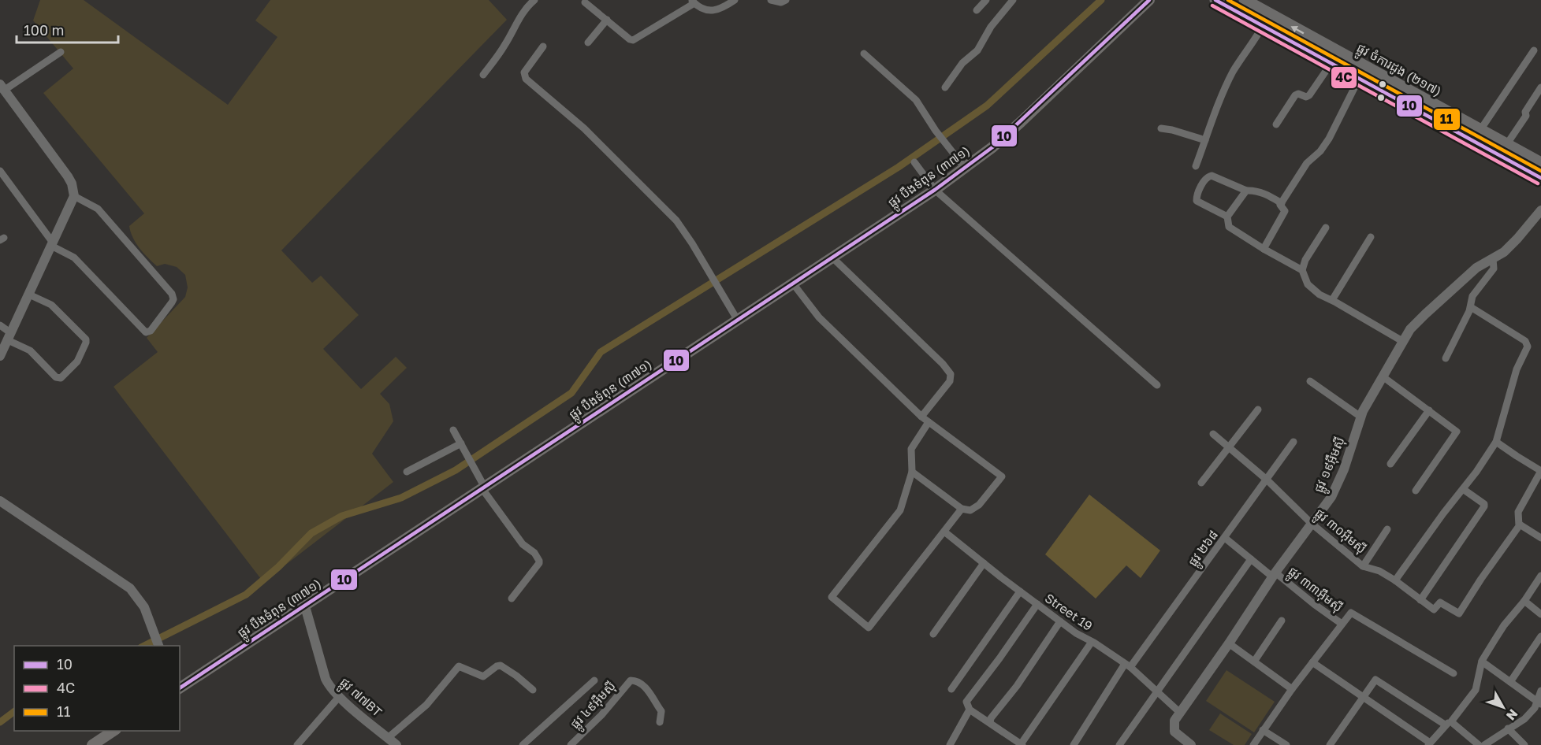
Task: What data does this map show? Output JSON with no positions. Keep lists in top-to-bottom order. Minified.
{"streets":{"main road":["ផ្លូវ ចំការដូង (២១៧)","ផ្លូវ បឹងទំពុន (៣៧១)"],"street":["ផ្លូវ ១៩អ៊ឹមស៊ី","ផ្លូវ ៣០អ៊ឹមស៊ី","ផ្លូវ ២៦៨","ផ្លូវ ៣៣អ៊ឹមស៊ី","Street 19","ផ្លូវ ៧៧BT","ផ្លូវ ៤៩អ៊ឹមស៊ី"]},"crossings":[["ផ្លូវ បឹងទំពុន (៣៧១)","ផ្លូវ ៧៧BT"],["ផ្លូវ ១៩អ៊ឹមស៊ី","ផ្លូវ ៣០អ៊ឹមស៊ី"],["ផ្លូវ ១៩អ៊ឹមស៊ី","ផ្លូវ ៣៣អ៊ឹមស៊ី"],["ផ្លូវ ១៩អ៊ឹមស៊ី","Street 19"],["ផ្លូវ ៣០អ៊ឹមស៊ី","ផ្លូវ ២៦៨"],["ផ្លូវ ២៦៨","ផ្លូវ ៣៣អ៊ឹមស៊ី"],["ផ្លូវ ២៦៨","Street 19"]],"lines":["transit line 10","transit line 11","transit line 4C"],"legend":["10","4C","11"],"scale_bar":"100 m","north":"bottom right"}
